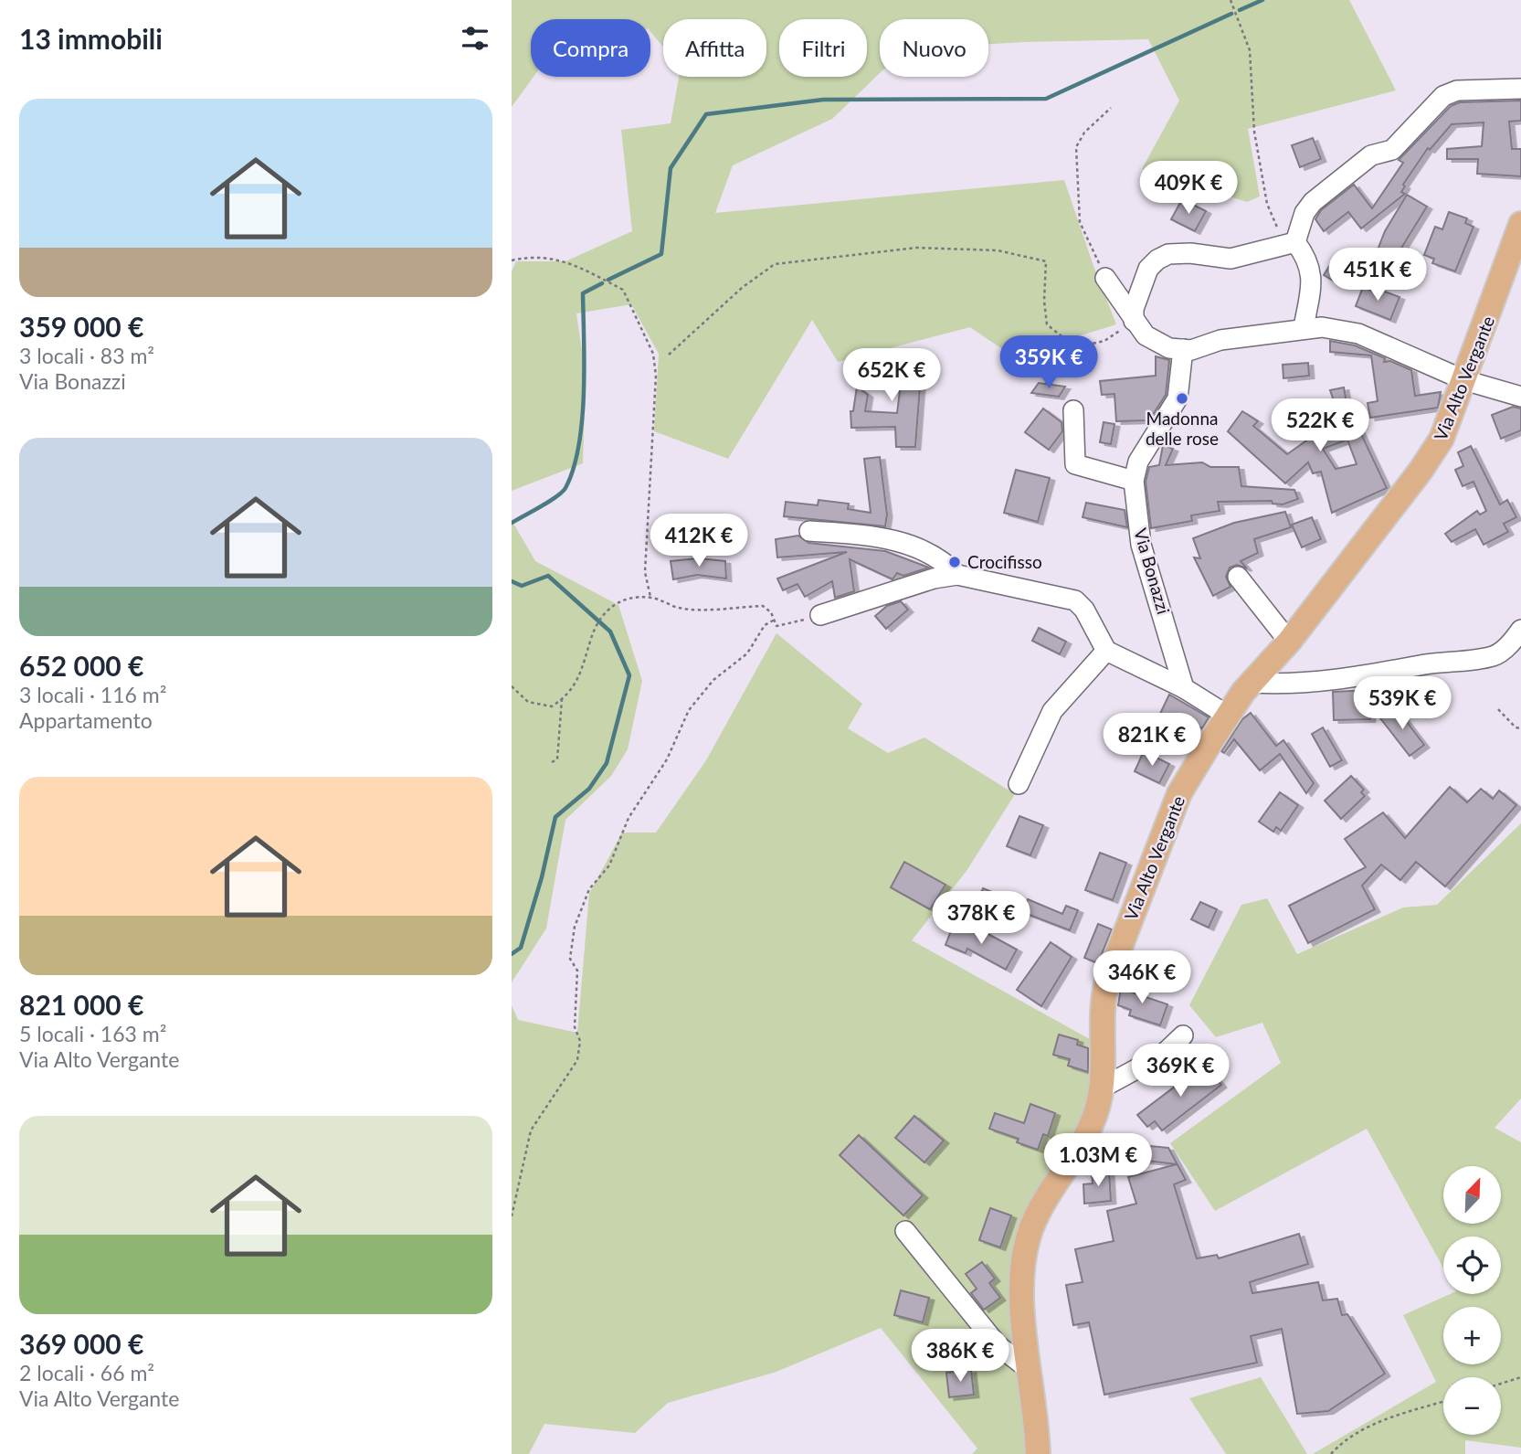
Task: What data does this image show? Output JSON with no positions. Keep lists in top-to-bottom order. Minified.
{"streets":{"main road":["Via Alto Vergante"],"street":["Via Bonazzi"]},"places":["Madonna delle rose","Crocifisso"],"north":"top right","page":{"heading":"13 immobili","chip":["Compra","Affitta","Filtri","Nuovo"],"list":[{"name":"359 000 €","note":"3 locali · 83 m² · Via Bonazzi"},{"name":"652 000 €","note":"3 locali · 116 m² · Appartamento"},{"name":"821 000 €","note":"5 locali · 163 m² · Via Alto Vergante"},{"name":"369 000 €","note":"2 locali · 66 m² · Via Alto Vergante"}],"price":["409K €","451K €","359K €","652K €","522K €","412K €","539K €","821K €","378K €","346K €","369K €","1.03M €","386K €"],"map_buttons":["+","−"]}}
